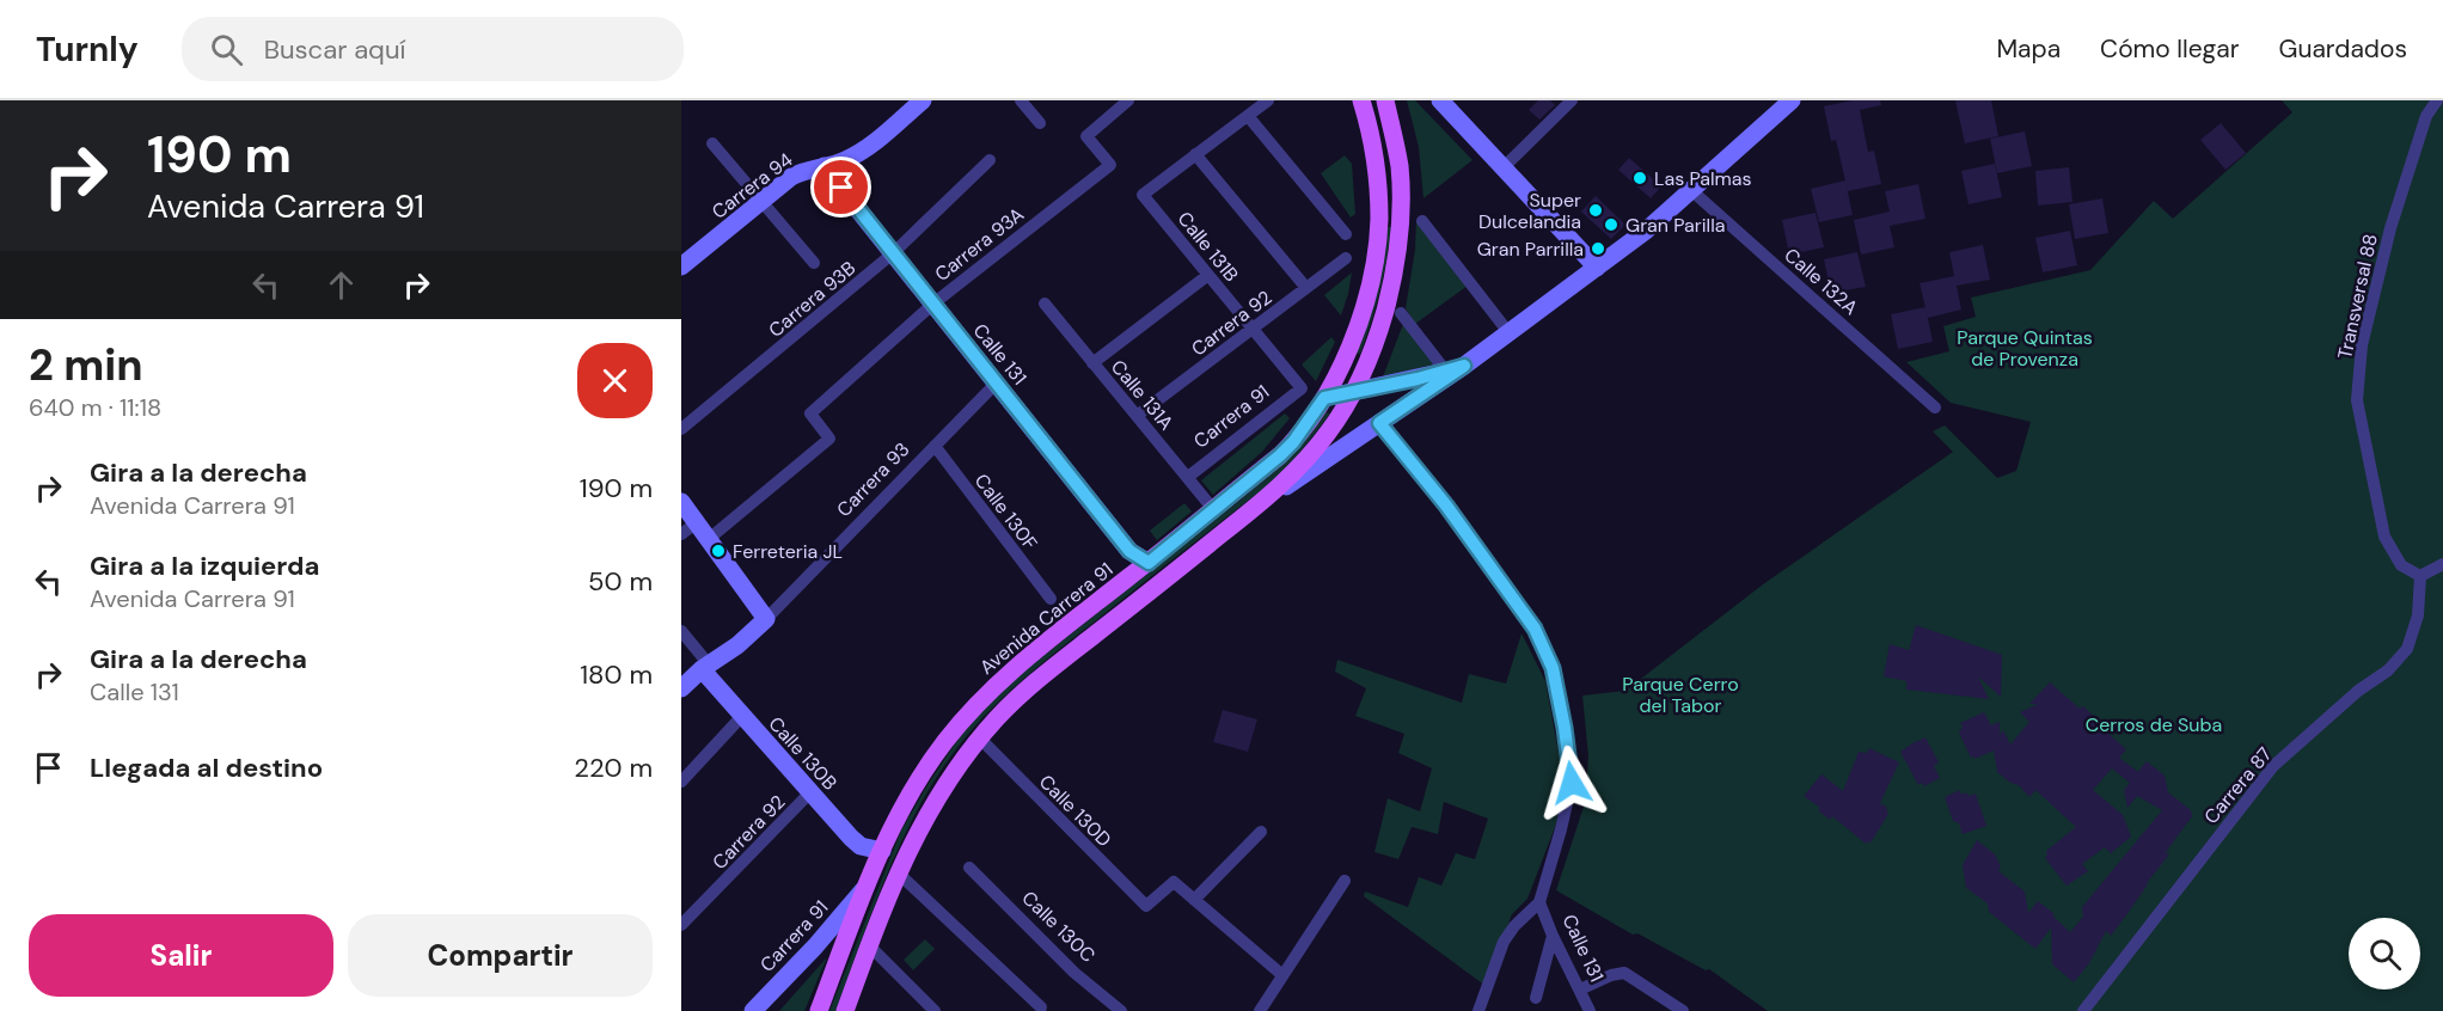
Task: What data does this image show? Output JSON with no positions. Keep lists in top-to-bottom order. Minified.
{"streets":{"main road":["Avenida Carrera 91"],"street":["Carrera 94","Carrera 93A","Calle 131B","Calle 132A","Transversal 88","Carrera 93B","Carrera 92","Calle 131","Calle 131A","Carrera 91","Carrera 93","Calle 130F","Calle 130B","Carrera 87","Calle 130D","Calle 130C"]},"crossings":[["Carrera 94","Calle 131"],["Carrera 93A","Calle 131"],["Calle 131B","Carrera 92"],["Calle 131B","Carrera 91"],["Transversal 88","Carrera 87"],["Carrera 93B","Calle 131"],["Carrera 92","Calle 131A"],["Carrera 92","Calle 130B"],["Calle 131","Carrera 93"],["Calle 131","Avenida Carrera 91"],["Calle 131A","Carrera 91"],["Calle 131A","Avenida Carrera 91"],["Carrera 91","Avenida Carrera 91"],["Carrera 93","Calle 130F"],["Carrera 93","Calle 130B"],["Avenida Carrera 91","Calle 130B"]],"parks":["Parque Quintas de Provenza","Parque Cerro del Tabor","Cerros de Suba"],"places":["Las Palmas","Super Dulcelandia","Gran Parilla","Gran Parrilla","Ferreteria JL"],"page":{"header":"Turnly","search":"Buscar aquí","nav":["Mapa","Cómo llegar","Guardados"],"turn":["190 m","Avenida Carrera 91"],"heading":["2 min","640 m · 11:18"],"list":[{"name":"Gira a la derecha","note":"Avenida Carrera 91","value":"190 m"},{"name":"Gira a la izquierda","note":"Avenida Carrera 91","value":"50 m"},{"name":"Gira a la derecha","note":"Calle 131","value":"180 m"},{"name":"Llegada al destino","value":"220 m"}],"buttons":["Salir","Compartir"]}}
